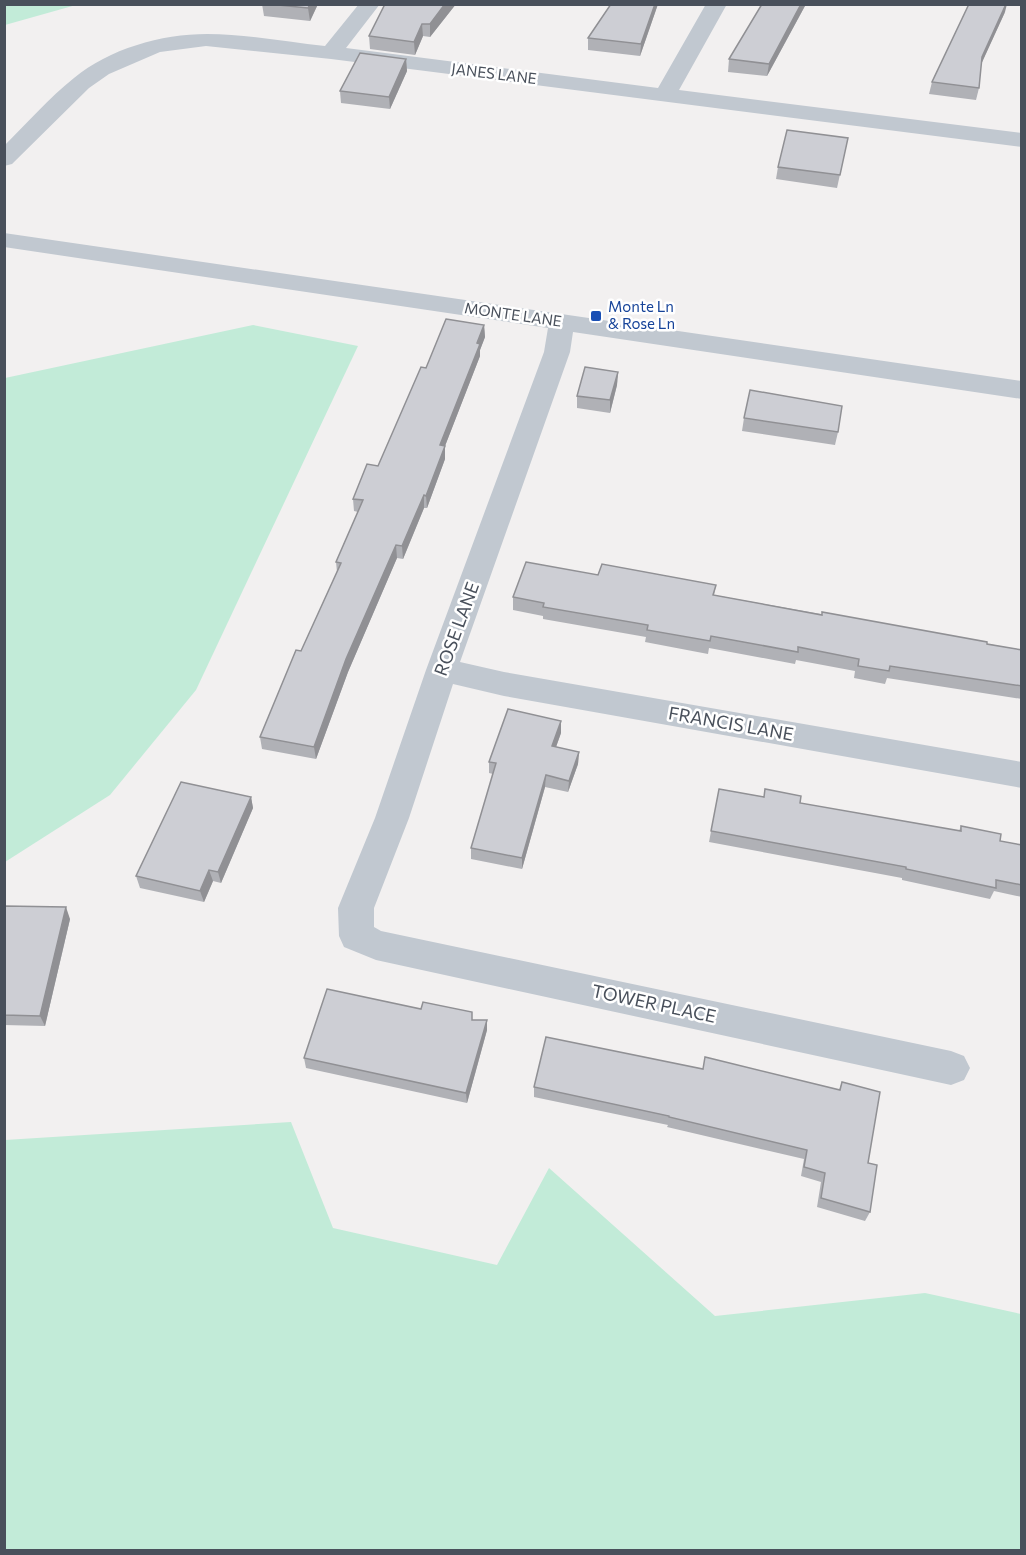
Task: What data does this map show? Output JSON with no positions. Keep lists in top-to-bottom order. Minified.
{"streets":{"street":["JANES LANE","MONTE LANE","ROSE LANE","FRANCIS LANE","TOWER PLACE"]},"crossings":[["MONTE LANE","ROSE LANE"],["ROSE LANE","FRANCIS LANE"],["ROSE LANE","TOWER PLACE"]],"places":{"transit":["Monte Ln & Rose Ln"]}}
